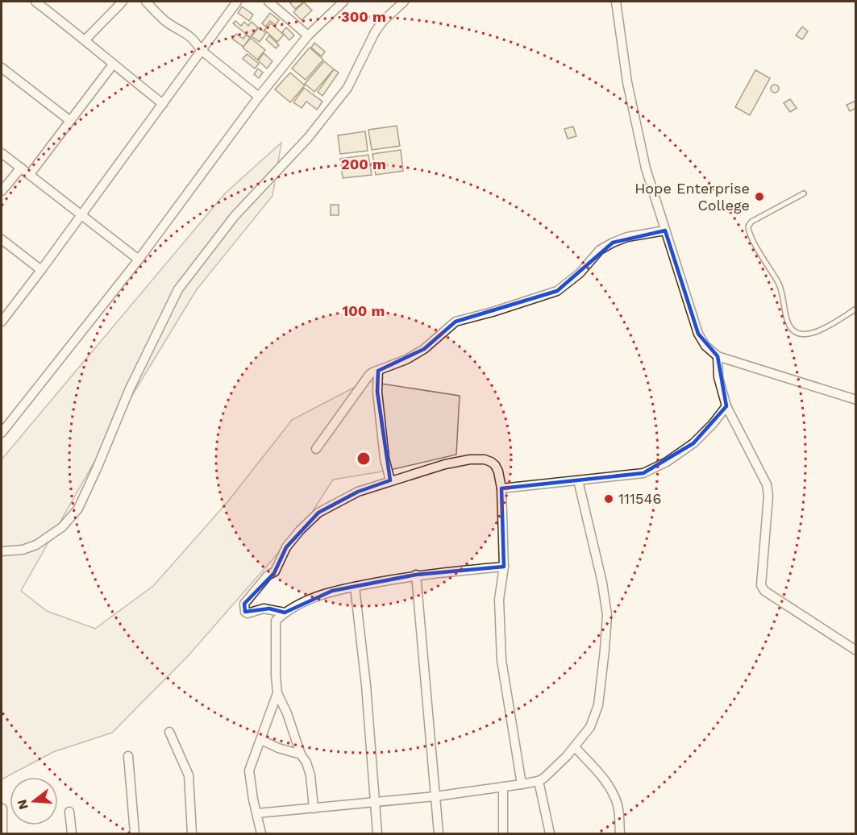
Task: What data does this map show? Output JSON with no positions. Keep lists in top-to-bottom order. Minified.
{"places":["Hope Enterprise College","111546"],"north":"left","rings":["300 m","200 m","100 m"]}
